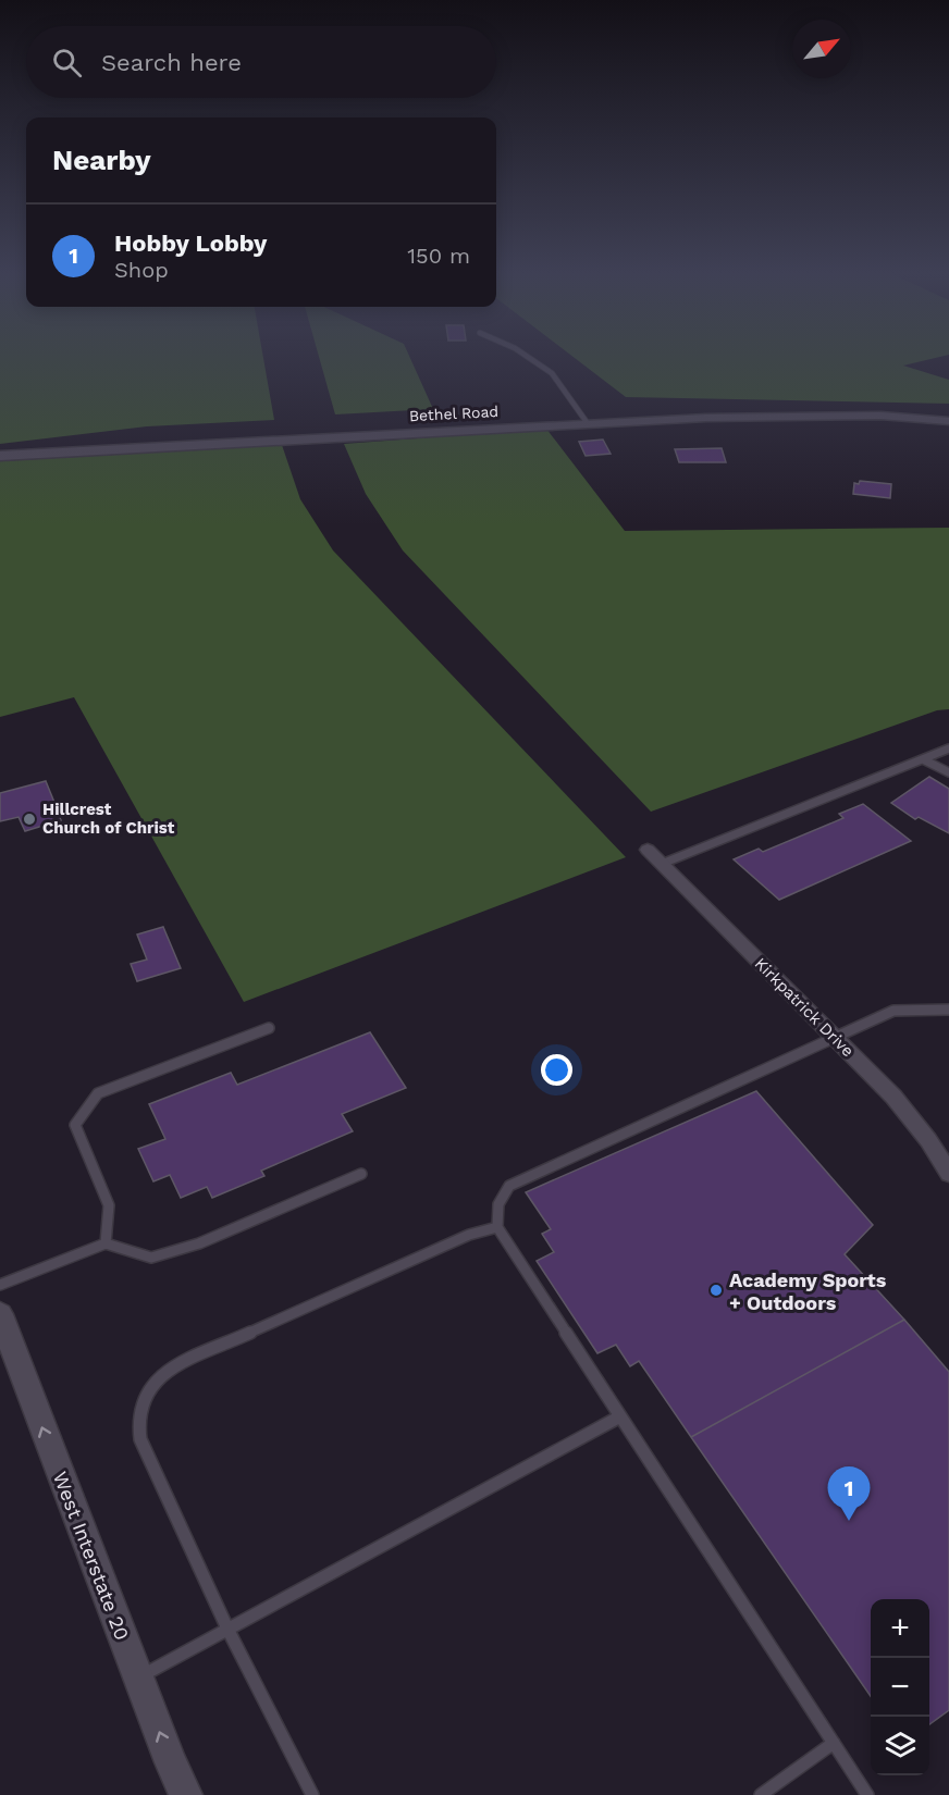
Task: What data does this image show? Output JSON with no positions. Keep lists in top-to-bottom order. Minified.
{"streets":{"main road":["Bethel Road","West Interstate 20"],"street":["Kirkpatrick Drive"]},"one_way":["West Interstate 20"],"places":["Hillcrest Church of Christ","Academy Sports + Outdoors"],"north":"top right","page":{"search":"Search here","heading":"Nearby","list":[{"mark":"1","name":"Hobby Lobby","note":"Shop","value":"150 m"}],"pins":"1","map_buttons":["+","−"]}}
